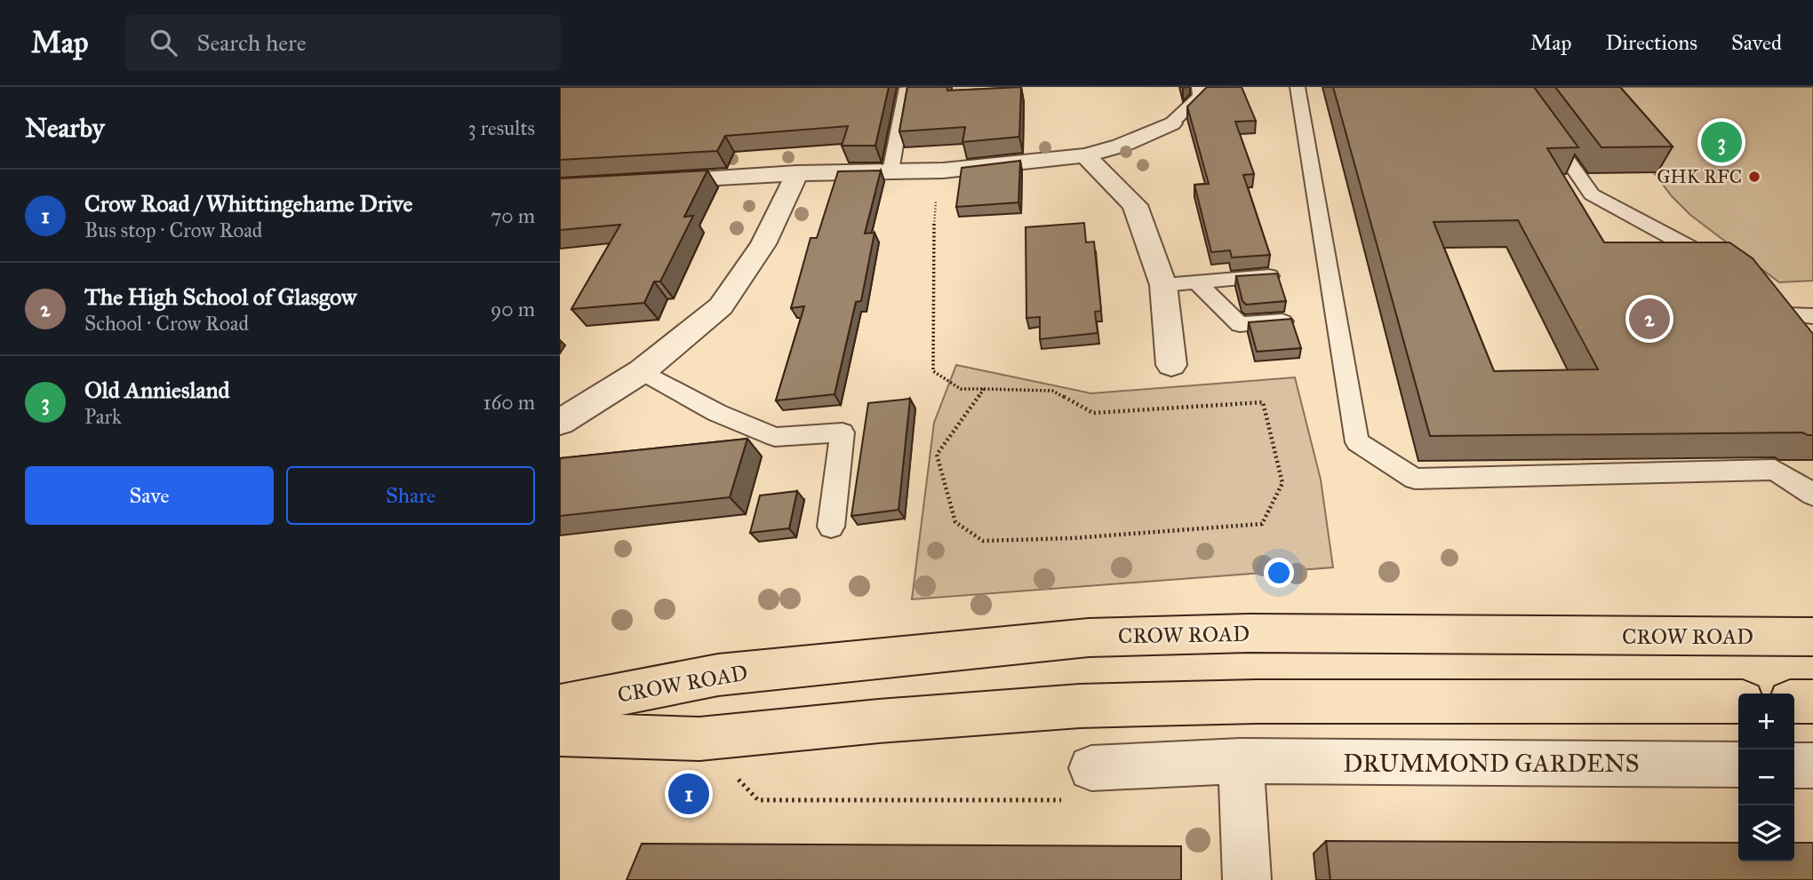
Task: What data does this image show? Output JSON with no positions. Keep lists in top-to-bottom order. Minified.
{"streets":{"main road":["CROW ROAD"],"street":["DRUMMOND GARDENS"]},"places":["GHK RFC"],"page":{"header":"Map","search":"Search here","nav":["Map","Directions","Saved"],"heading":["Nearby","3 results"],"pins":["3","2","1"],"list":[{"mark":"1","name":"Crow Road / Whittingehame Drive","note":"Bus stop · Crow Road","value":"70 m"},{"mark":"2","name":"The High School of Glasgow","note":"School · Crow Road","value":"90 m"},{"mark":"3","name":"Old Anniesland","note":"Park","value":"160 m"}],"buttons":["Save","Share"],"map_buttons":["+","−"]}}
